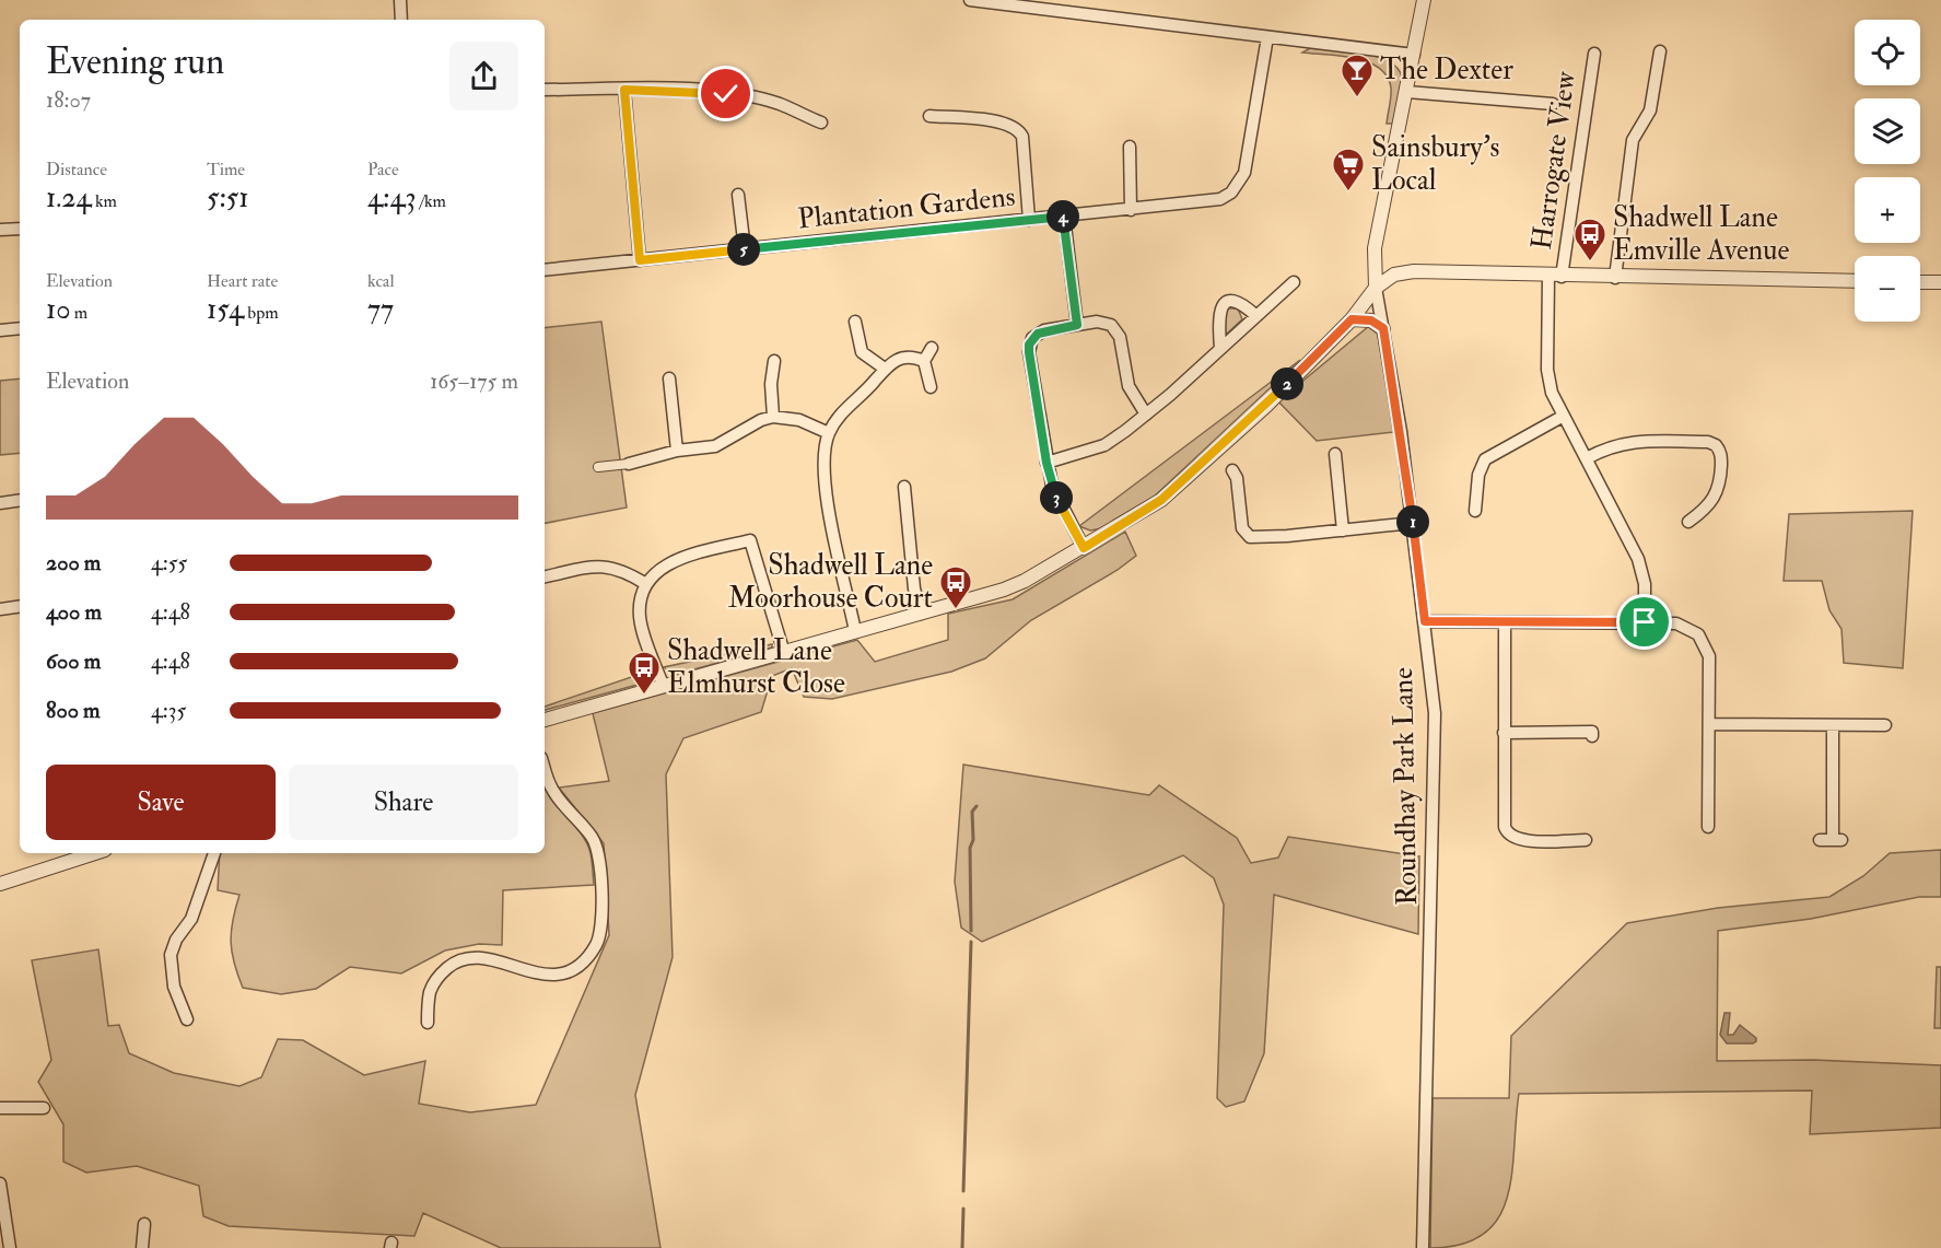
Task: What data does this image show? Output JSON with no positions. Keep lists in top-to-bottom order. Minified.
{"streets":{"street":["Harrogate View","Plantation Gardens","Roundhay Park Lane"]},"places":{"bar":["The Dexter"],"supermarket":["Sainsbury's Local"],"bus stop":["Shadwell Lane Emville Avenue","Shadwell Lane Moorhouse Court","Shadwell Lane Elmhurst Close"]},"page":{"map_buttons":["+","−"],"heading":["Evening run","18:07"],"stats":[["Distance","1.24 km"],["Time","5:51"],["Pace","4:43 /km"],["Elevation","10 m"],["Heart rate","154 bpm"],["kcal","77"]],"pins":["4","5","2","3","1"],"chart":["Elevation","165–175 m"],"list":[{"name":"200 m","note":"4:55"},{"name":"400 m","note":"4:48"},{"name":"600 m","note":"4:48"},{"name":"800 m","note":"4:35"}],"buttons":["Save","Share"]}}
